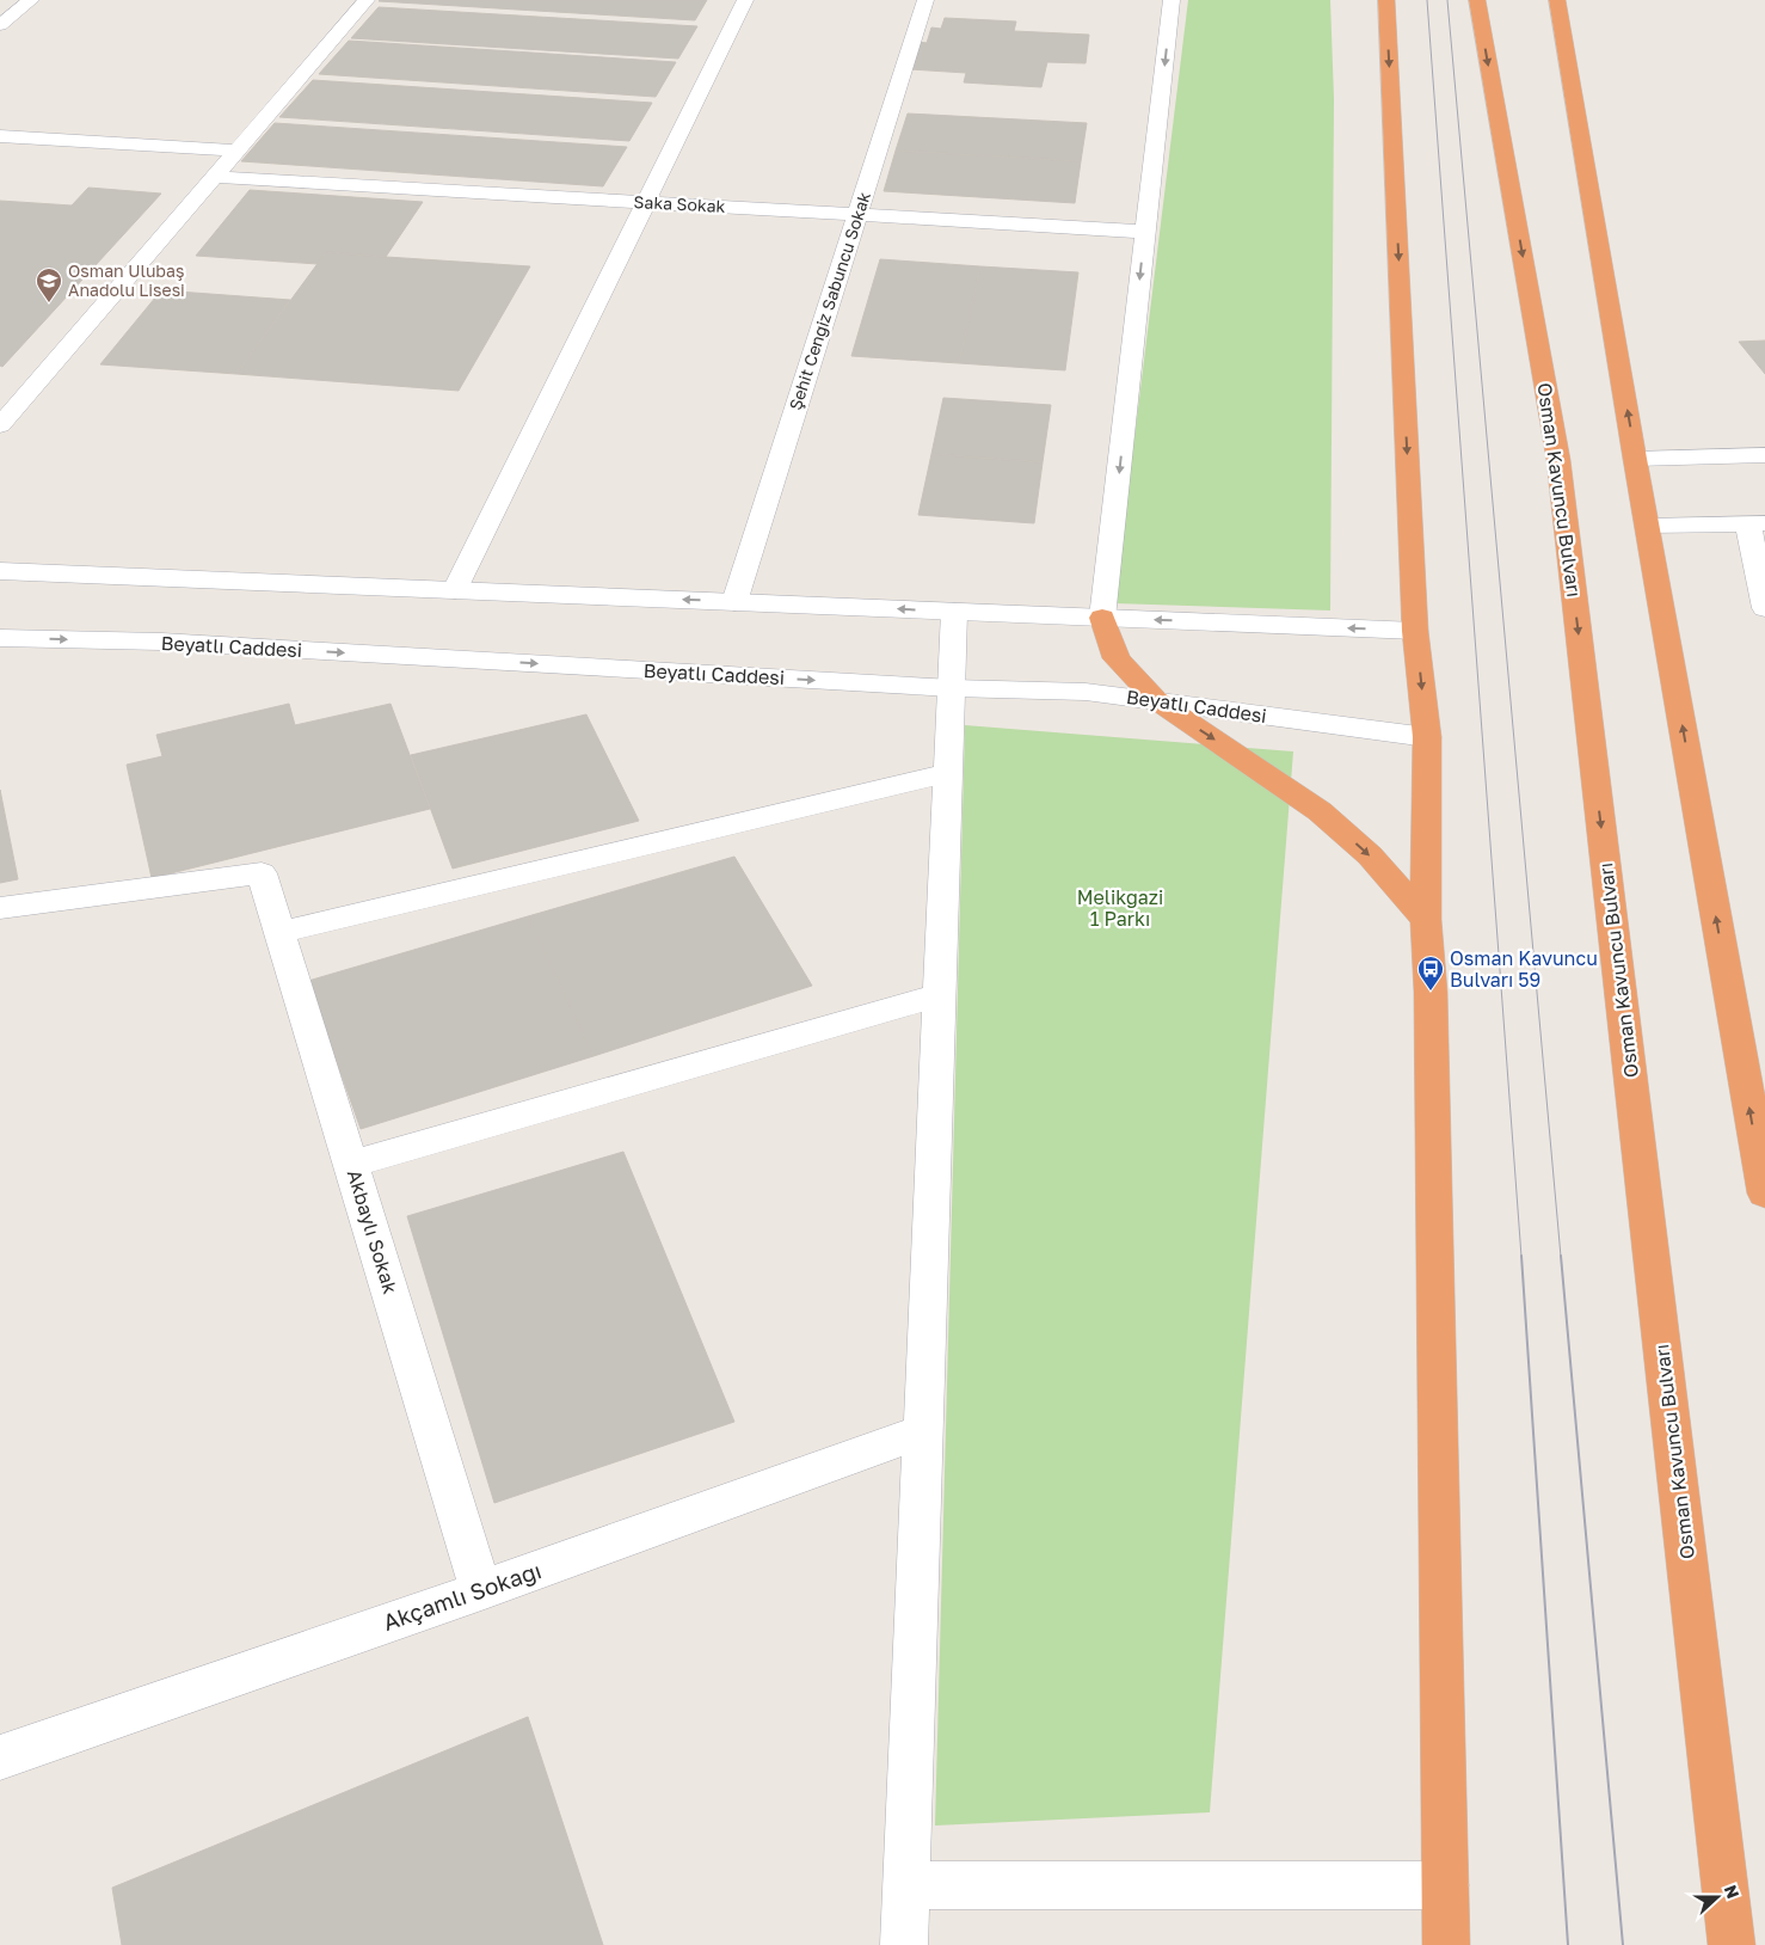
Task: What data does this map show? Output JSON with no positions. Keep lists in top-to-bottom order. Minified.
{"streets":{"highway":["Osman Kavuncu Bulvarı"],"street":["Saka Sokak","Şehit Cengiz Sabuncu Sokak","Beyatlı Caddesi","Akbaylı Sokak","Akçamlı Sokağı"]},"crossings":[["Saka Sokak","Şehit Cengiz Sabuncu Sokak"],["Akbaylı Sokak","Akçamlı Sokağı"]],"parks":["Melikgazi 1 Parkı"],"places":{"school or university":["Osman Ulubaş Anadolu Lisesi"],"bus stop":["Osman Kavuncu Bulvarı 59"]},"north":"right"}
